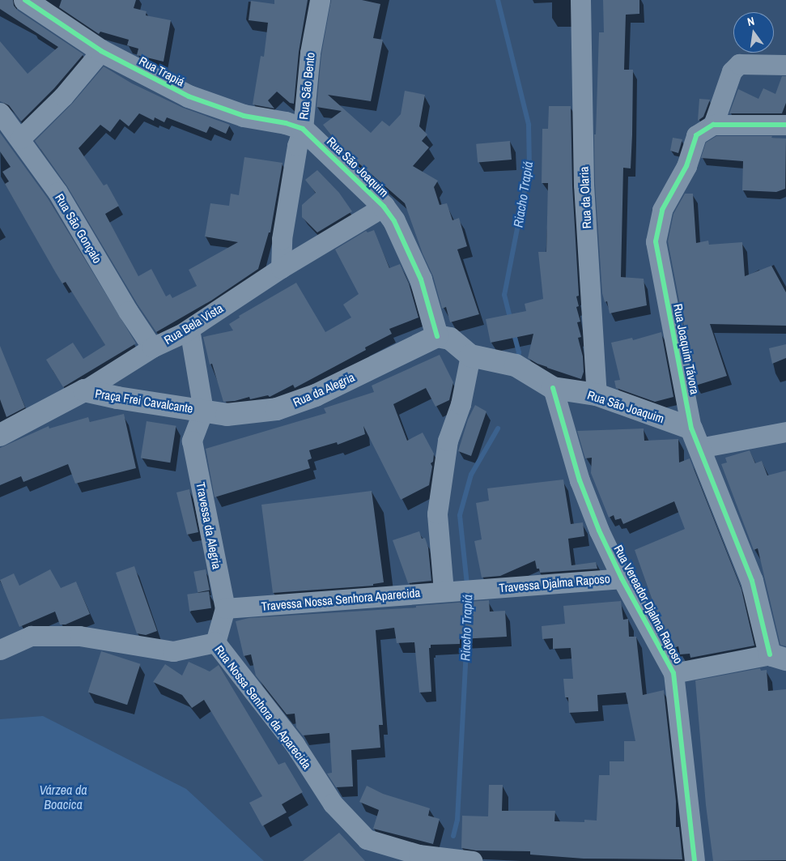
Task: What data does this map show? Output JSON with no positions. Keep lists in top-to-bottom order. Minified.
{"streets":{"street":["Rua Trapiá","Rua São Bento","Rua São Joaquim","Rua da Olaria","Rua São Gonçalo","Rua Bela Vista","Rua Joaquim Távora","Rua da Alegria","Praça Frei Cavalcante","Travessa da Alegria","Travessa Djalma Raposo","Travessa Nossa Senhora Aparecida","Rua Vereador Djalma Raposo","Rua Nossa Senhora da Aparecida"]},"crossings":[["Rua Trapiá","Rua São Bento"],["Rua Trapiá","Rua São Joaquim"],["Rua São Bento","Rua São Joaquim"],["Rua São Bento","Rua Bela Vista"],["Rua São Joaquim","Rua da Olaria"],["Rua São Joaquim","Rua Bela Vista"],["Rua São Joaquim","Rua Joaquim Távora"],["Rua São Joaquim","Rua da Alegria"],["Rua São Joaquim","Rua Vereador Djalma Raposo"],["Rua São Gonçalo","Rua Bela Vista"],["Rua Bela Vista","Praça Frei Cavalcante"],["Rua da Alegria","Praça Frei Cavalcante"],["Rua da Alegria","Travessa da Alegria"],["Praça Frei Cavalcante","Travessa da Alegria"],["Travessa da Alegria","Travessa Nossa Senhora Aparecida"],["Travessa da Alegria","Rua Nossa Senhora da Aparecida"],["Travessa Djalma Raposo","Travessa Nossa Senhora Aparecida"],["Travessa Djalma Raposo","Rua Vereador Djalma Raposo"]],"water":["Riacho Trapiá","Várzea da Boacica"],"north":"top"}
